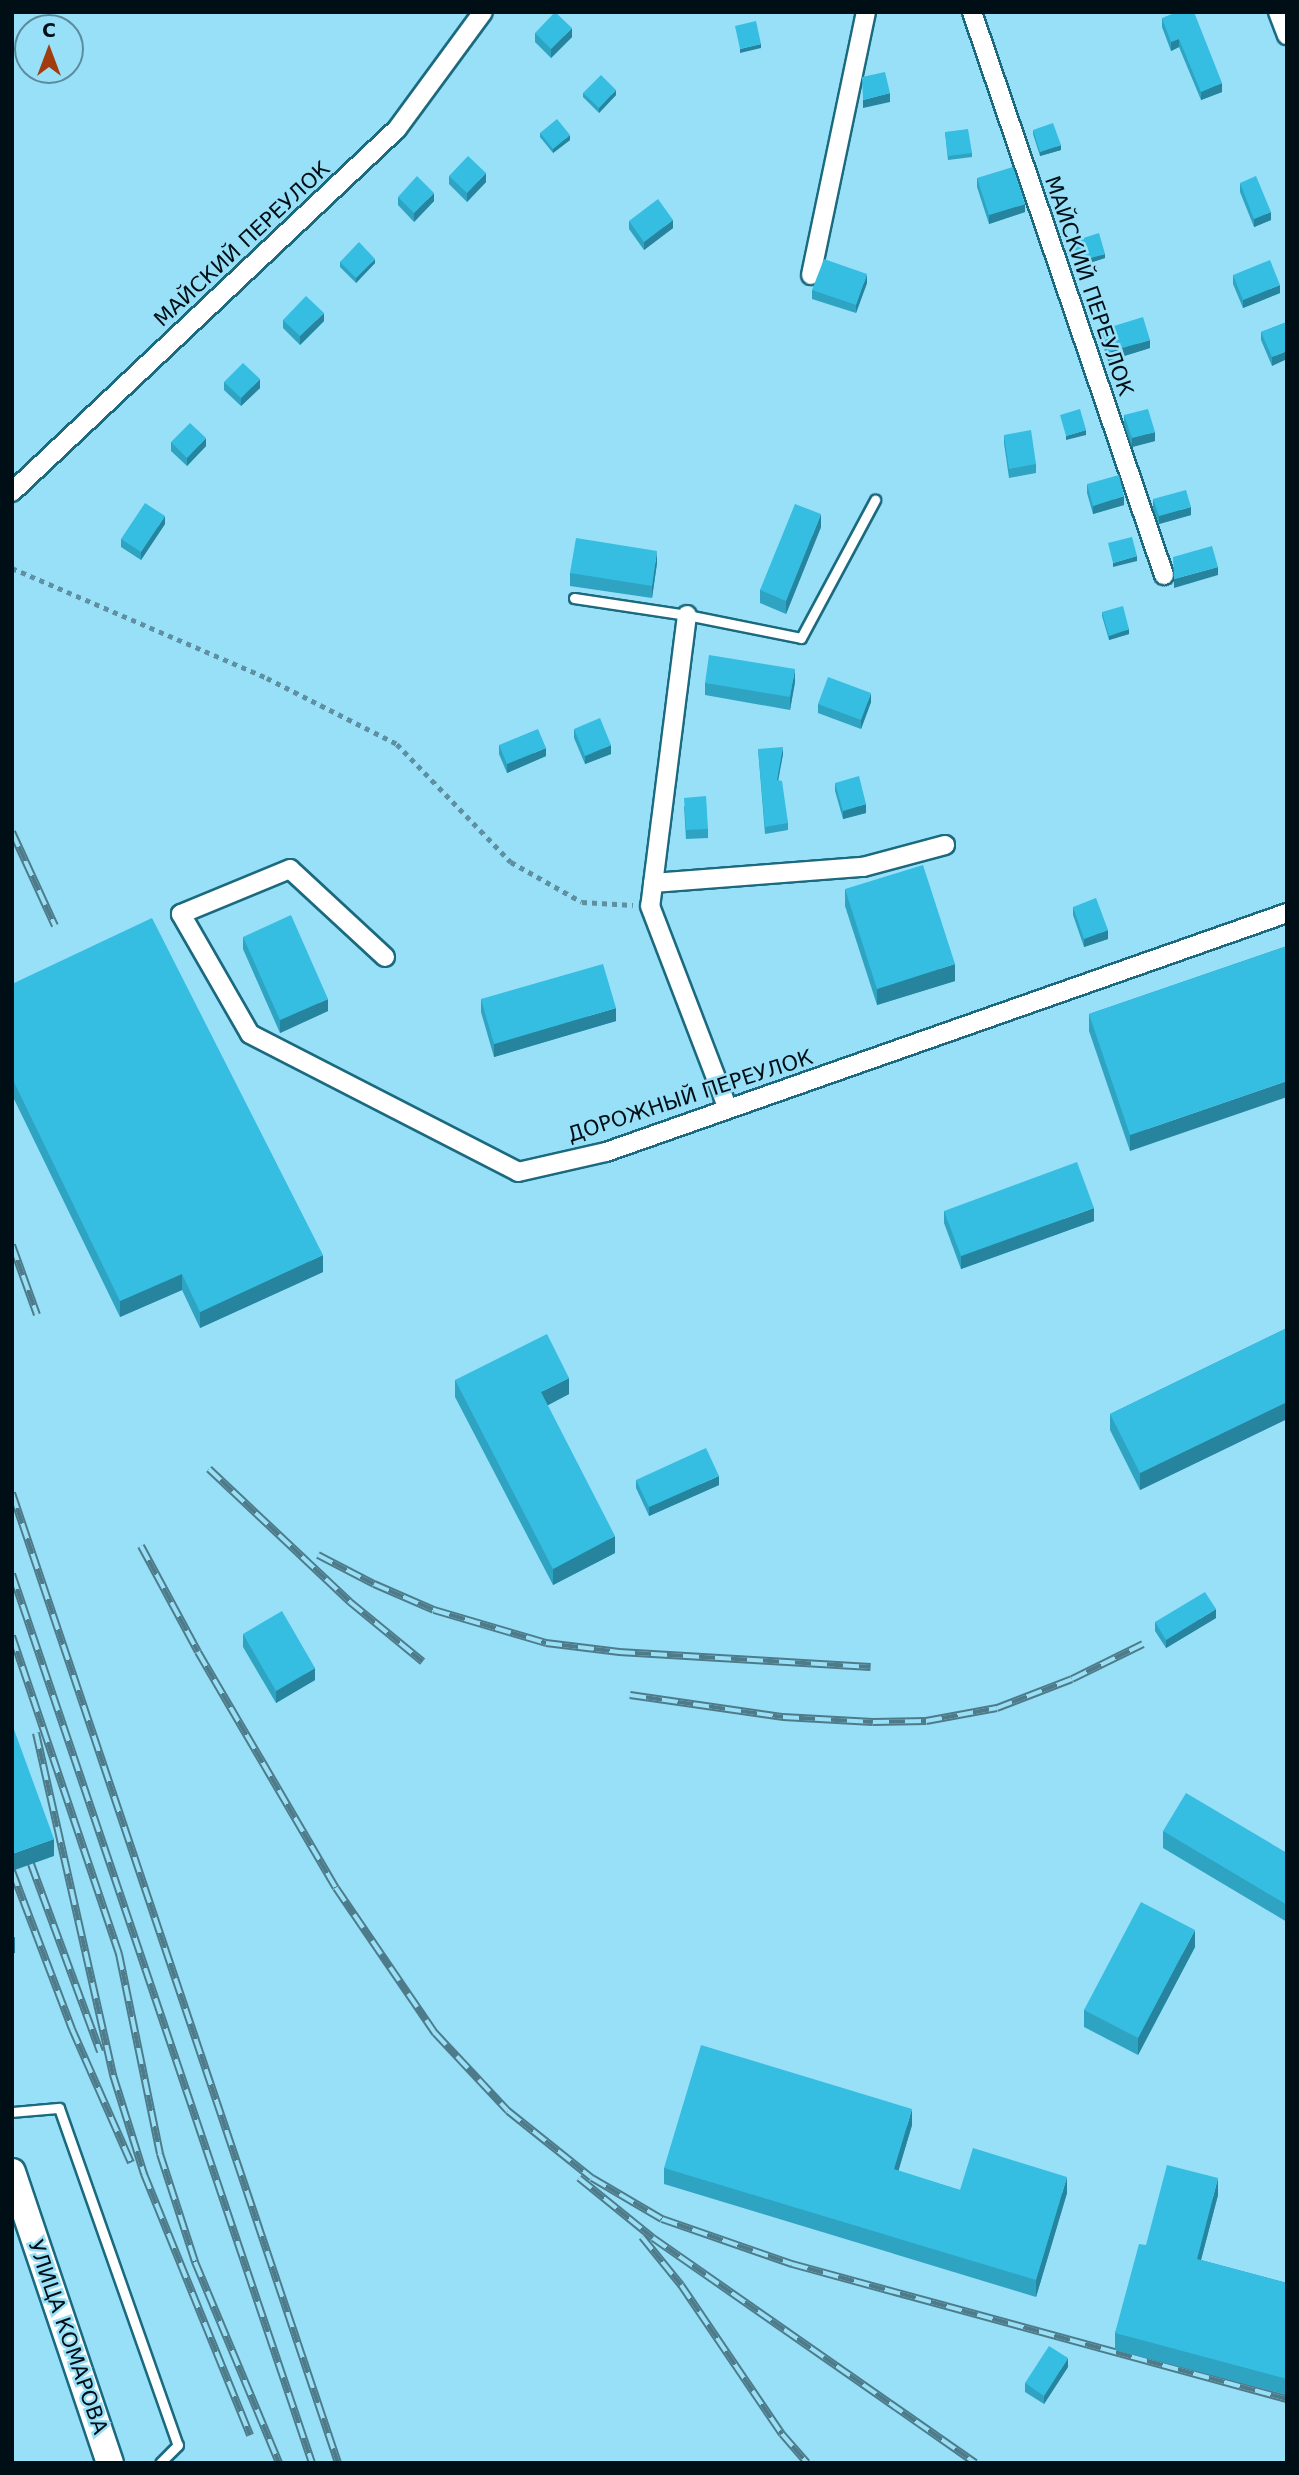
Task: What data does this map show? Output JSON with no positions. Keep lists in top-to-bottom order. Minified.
{"streets":{"main road":["УЛИЦА КОМАРОВА"],"street":["МАЙСКИЙ ПЕРЕУЛОК","ДОРОЖНЫЙ ПЕРЕУЛОК"]},"north":"top"}
